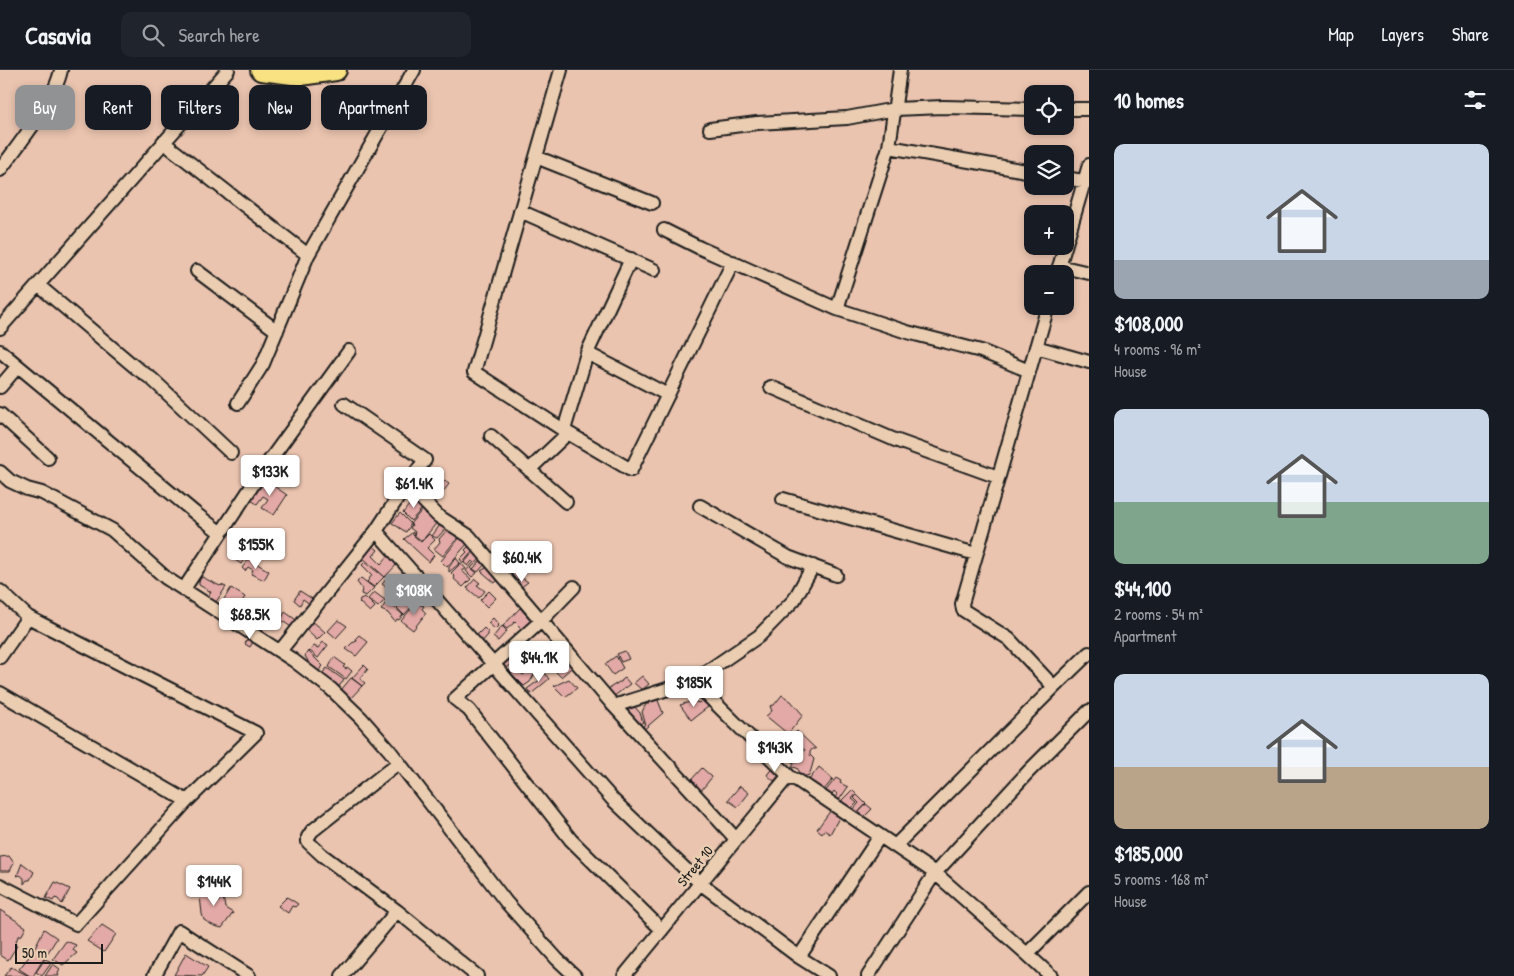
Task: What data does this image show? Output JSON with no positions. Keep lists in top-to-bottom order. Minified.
{"streets":{"street":["Street 10"]},"scale_bar":"50 m","page":{"header":"Casavia","search":"Search here","nav":["Map","Layers","Share"],"heading":"10 homes","map_buttons":["+","−"],"chip":["Buy","Rent","Filters","New","Apartment"],"list":[{"name":"$108,000","note":"4 rooms · 96 m² · House"},{"name":"$44,100","note":"2 rooms · 54 m² · Apartment"},{"name":"$185,000","note":"5 rooms · 168 m² · House"}],"price":["$133K","$61.4K","$155K","$60.4K","$108K","$68.5K","$44.1K","$185K","$143K","$144K"],"scale":"50 m"}}
